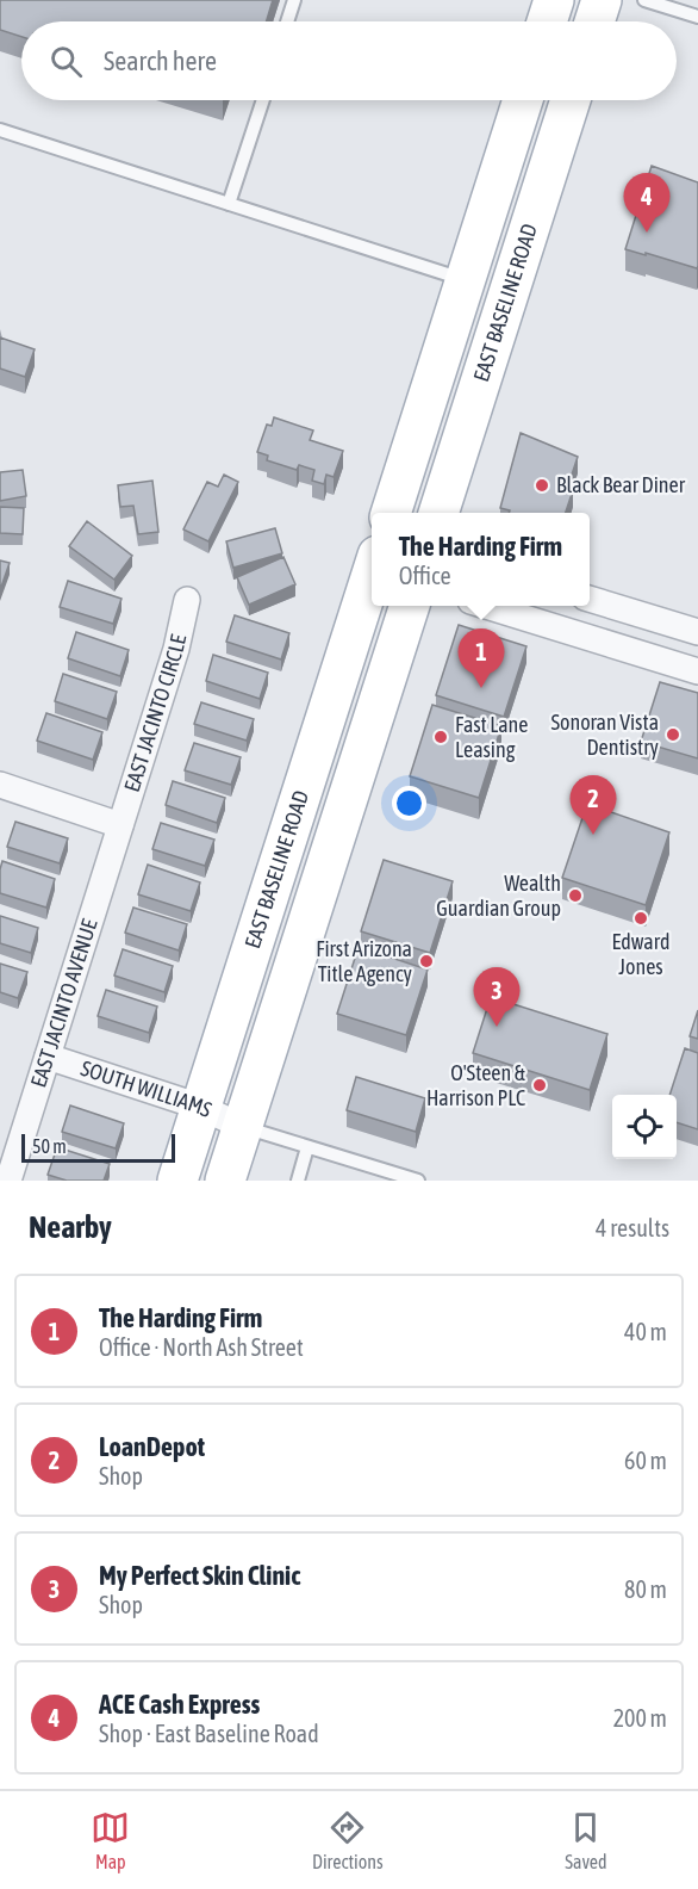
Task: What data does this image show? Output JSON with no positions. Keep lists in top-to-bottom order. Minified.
{"streets":{"main road":["EAST BASELINE ROAD"],"street":["EAST JACINTO CIRCLE","EAST JACINTO AVENUE","SOUTH WILLIAMS"]},"crossings":[["EAST BASELINE ROAD","SOUTH WILLIAMS"],["EAST JACINTO CIRCLE","EAST JACINTO AVENUE"],["EAST JACINTO AVENUE","SOUTH WILLIAMS"]],"places":["Black Bear Diner","Sonoran Vista Dentistry","Fast Lane Leasing","Wealth Guardian Group","Edward Jones","First Arizona Title Agency","O'Steen & Harrison PLC"],"scale_bar":"50 m","page":{"search":"Search here","pins":["4","1","2","3"],"popup":["The Harding Firm","Office"],"scale":"50 m","heading":["Nearby","4 results"],"list":[{"mark":"1","name":"The Harding Firm","note":"Office · North Ash Street","value":"40 m"},{"mark":"2","name":"LoanDepot","note":"Shop","value":"60 m"},{"mark":"3","name":"My Perfect Skin Clinic","note":"Shop","value":"80 m"},{"mark":"4","name":"ACE Cash Express","note":"Shop · East Baseline Road","value":"200 m"}],"nav":["Map","Directions","Saved"]}}
